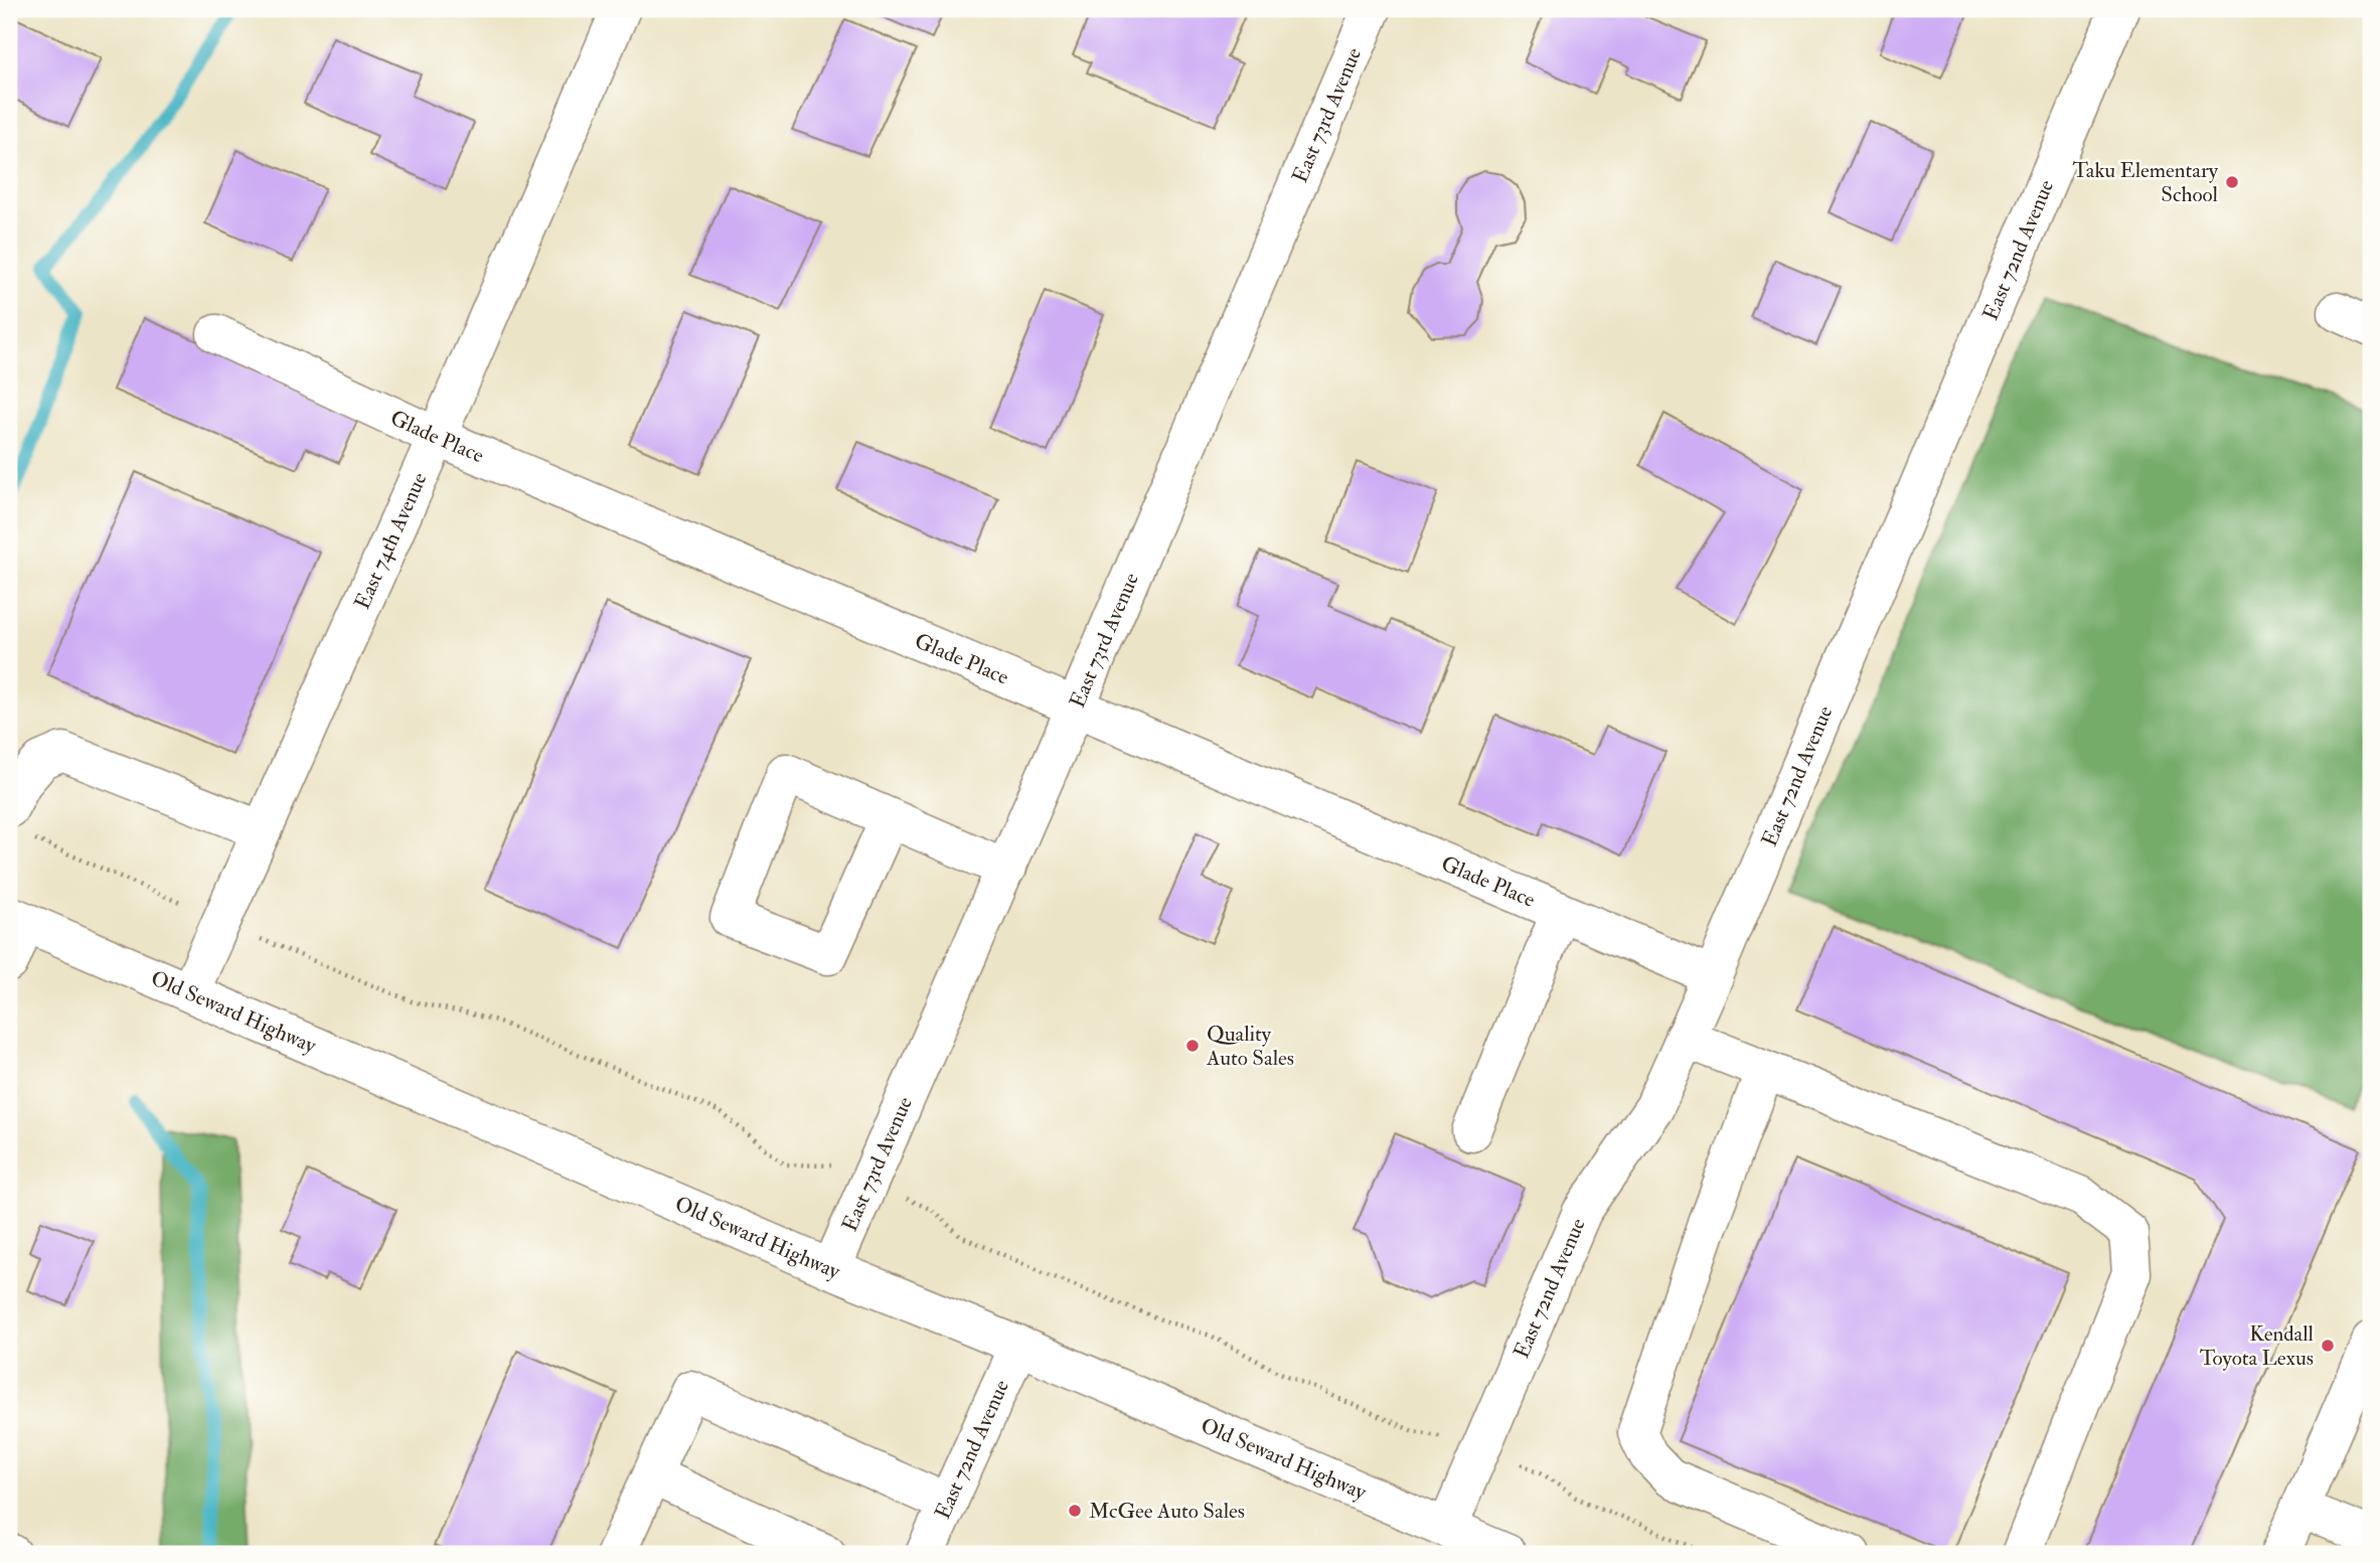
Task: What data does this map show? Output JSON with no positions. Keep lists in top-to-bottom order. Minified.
{"streets":{"street":["East 73rd Avenue","East 72nd Avenue","Glade Place","East 74th Avenue","Old Seward Highway"]},"crossings":[["East 73rd Avenue","Glade Place"],["East 73rd Avenue","Old Seward Highway"],["East 72nd Avenue","Glade Place"],["East 72nd Avenue","Old Seward Highway"],["Glade Place","East 74th Avenue"],["East 74th Avenue","Old Seward Highway"]],"places":["Taku Elementary School","Quality Auto Sales","Kendall Toyota Lexus","McGee Auto Sales"]}
